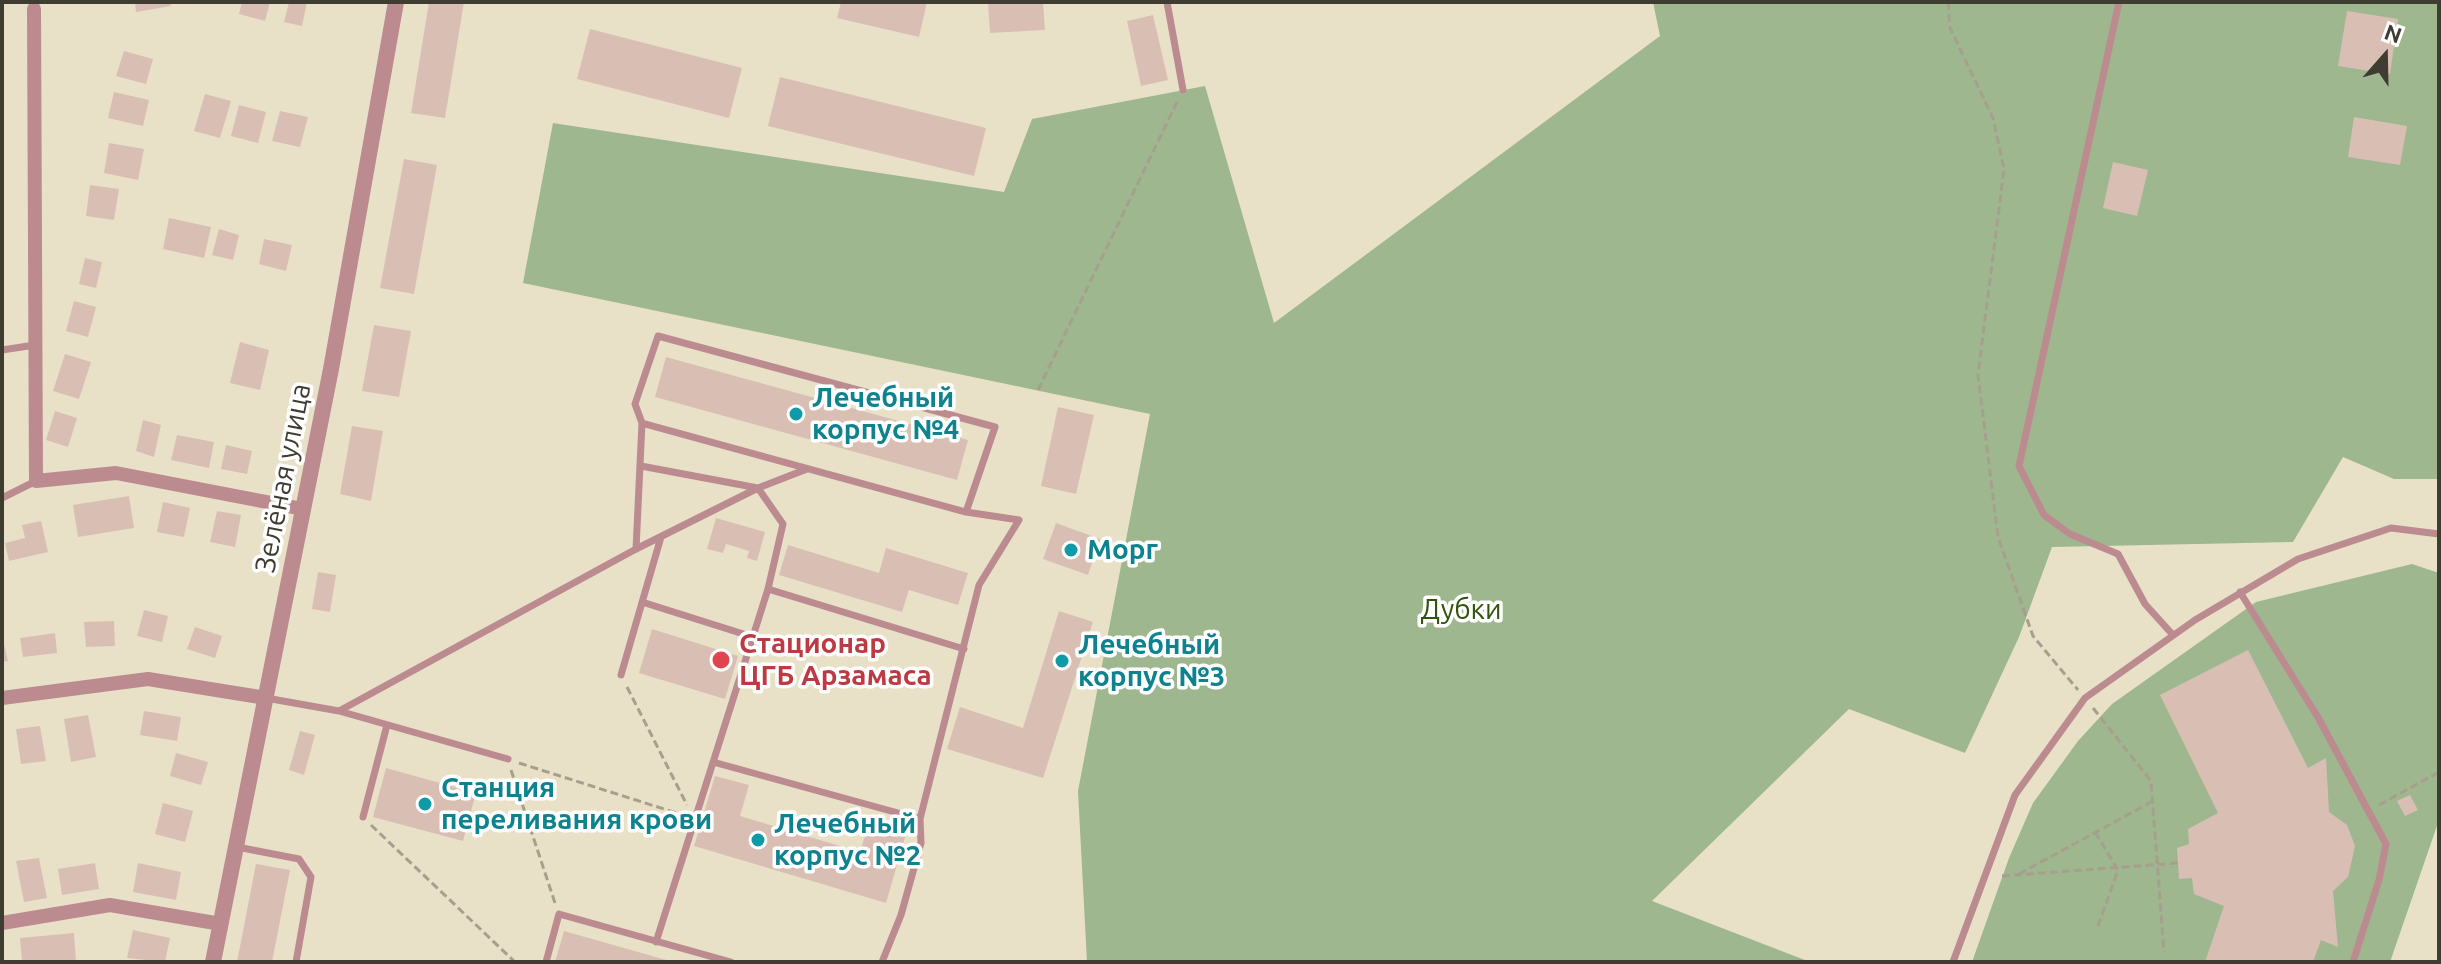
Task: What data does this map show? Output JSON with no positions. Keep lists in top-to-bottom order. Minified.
{"streets":{"street":["Зелёная улица"]},"parks":["Дубки"],"places":["Лечебный корпус №4","Морг","Стационар ЦГБ Арзамаса","Лечебный корпус №3","Станция переливания крови","Лечебный корпус №2"],"north":"top"}
